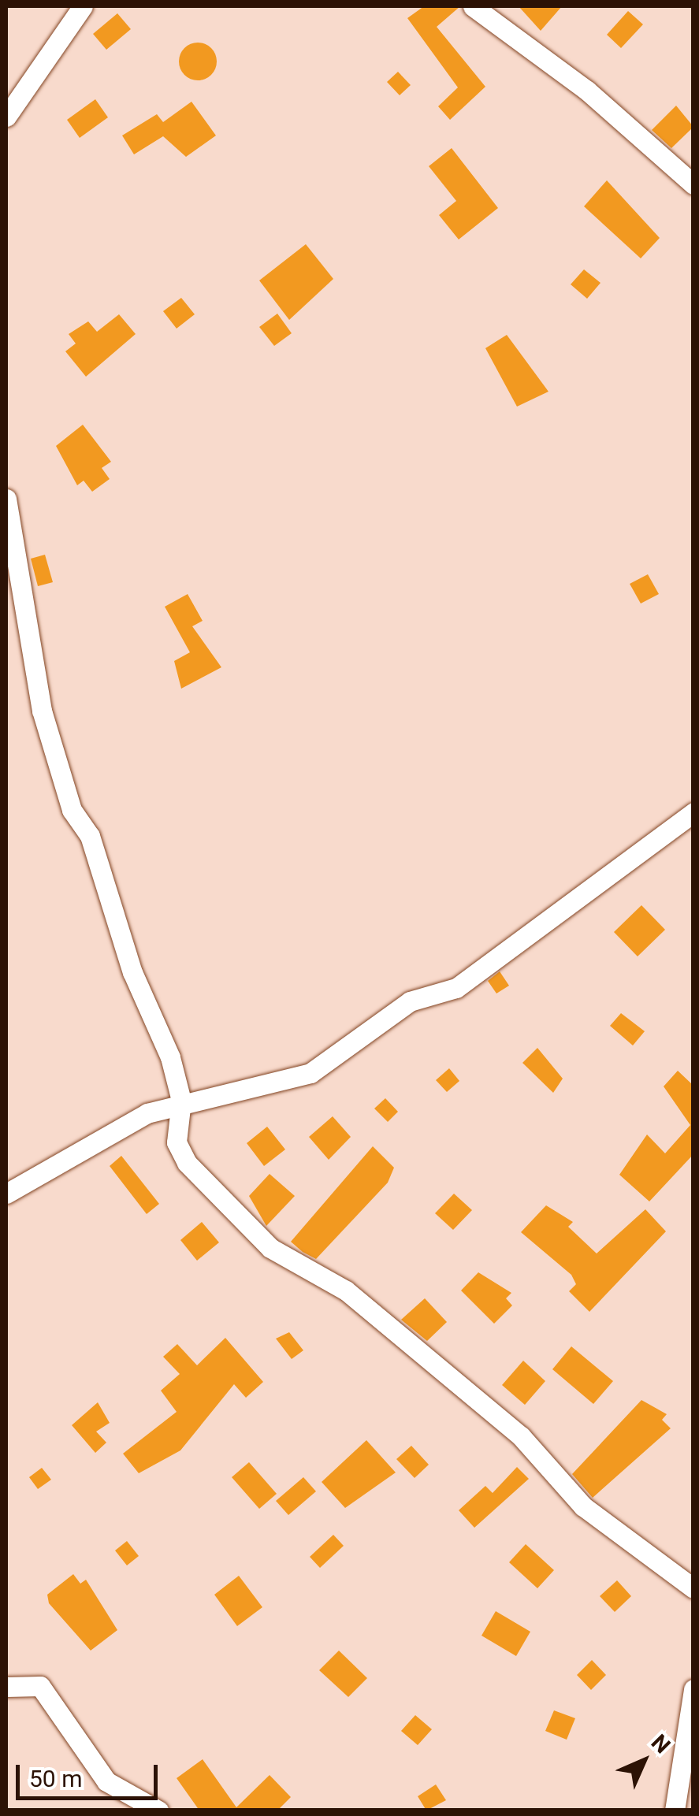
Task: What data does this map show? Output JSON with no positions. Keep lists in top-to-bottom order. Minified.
{"scale_bar":"50 m","north":"top right"}
